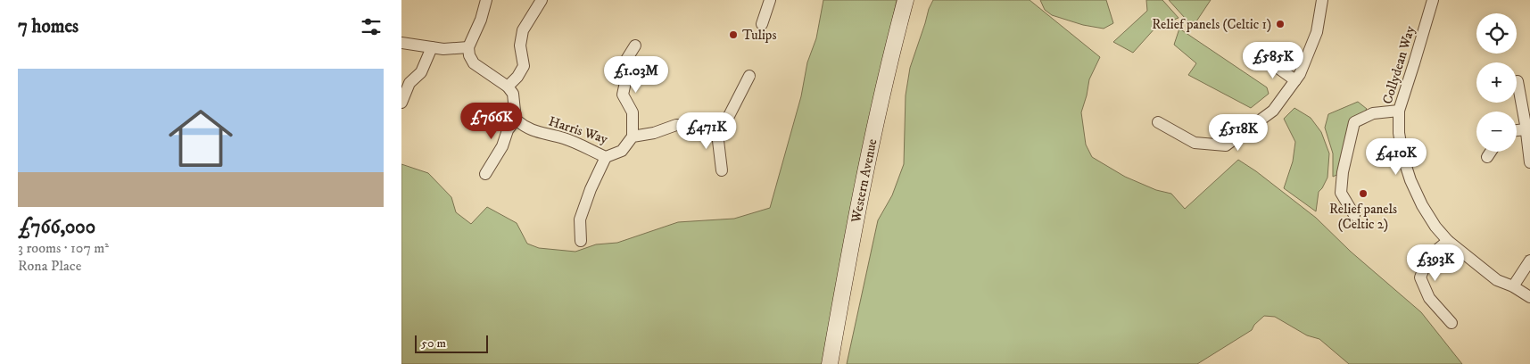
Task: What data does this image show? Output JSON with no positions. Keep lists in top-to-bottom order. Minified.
{"streets":{"main road":["Western Avenue"],"street":["Collydean Way","Harris Way"]},"places":["Relief panels (Celtic 1)","Tulips","Relief panels (Celtic 2)"],"scale_bar":"50 m","page":{"heading":"7 homes","map_buttons":["+","−"],"price":["£585K","£1.03M","£766K","£471K","£518K","£410K","£393K"],"list":[{"name":"£766,000","note":"3 rooms · 107 m² · Rona Place"}],"scale":"50 m"}}
